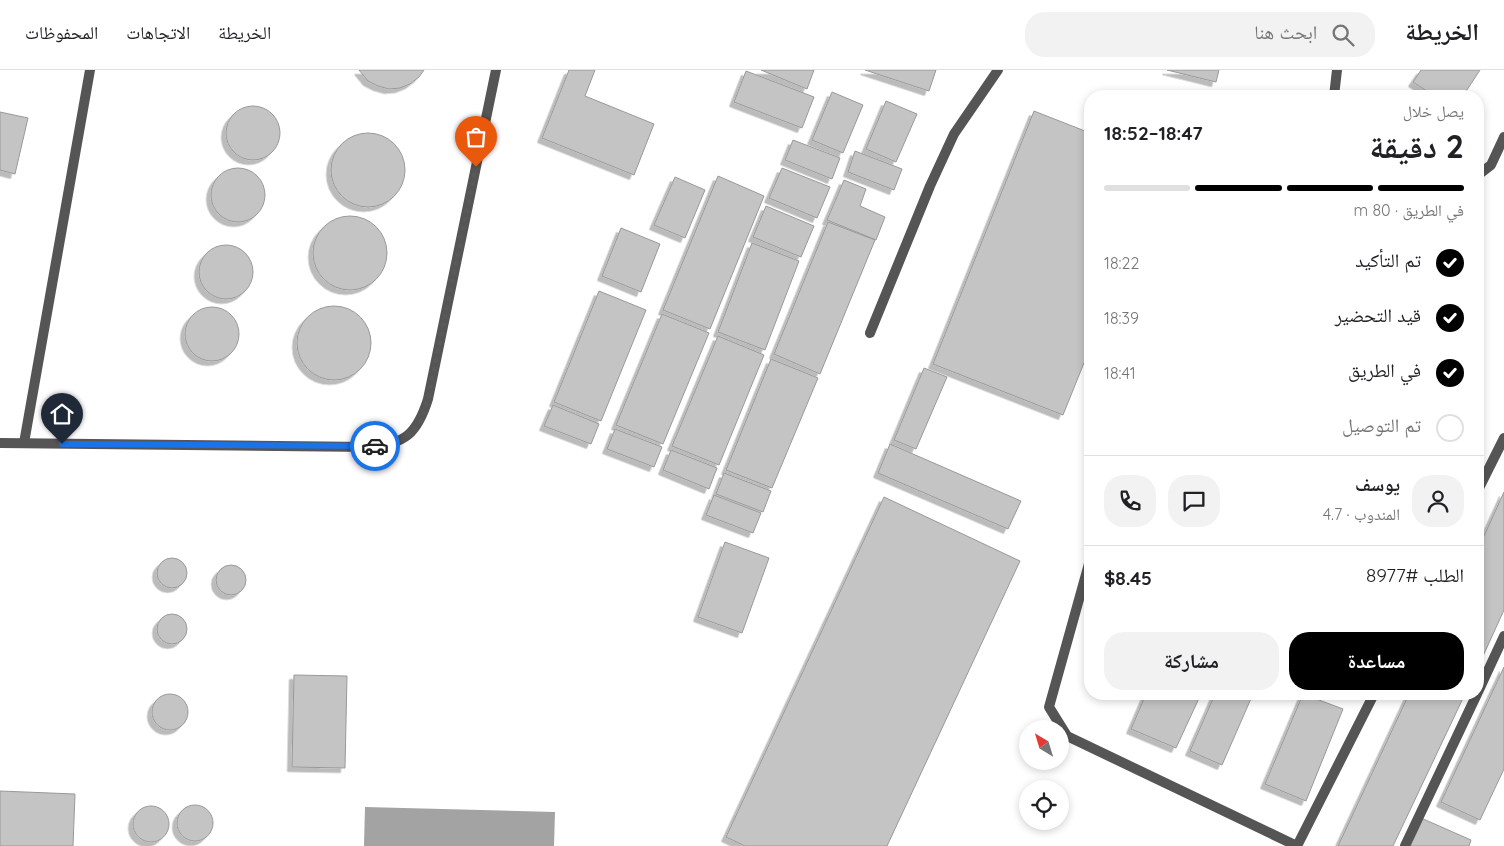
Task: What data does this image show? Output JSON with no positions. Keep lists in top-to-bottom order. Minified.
{"north":"top left","page":{"header":"الخريطة","search":"ابحث هنا","nav":["الخريطة","الاتجاهات","المحفوظات"],"heading":["2 دقيقة","يصل خلال","18:47–18:52"],"panel":["يوسف","المندوب · 4.7","الطلب #8977","$8.45"],"bar":"في الطريق · 80 m","list":[["تم التأكيد","18:22"],["قيد التحضير","18:39"],["في الطريق","18:41"],"تم التوصيل"],"buttons":["مساعدة","مشاركة"]}}
